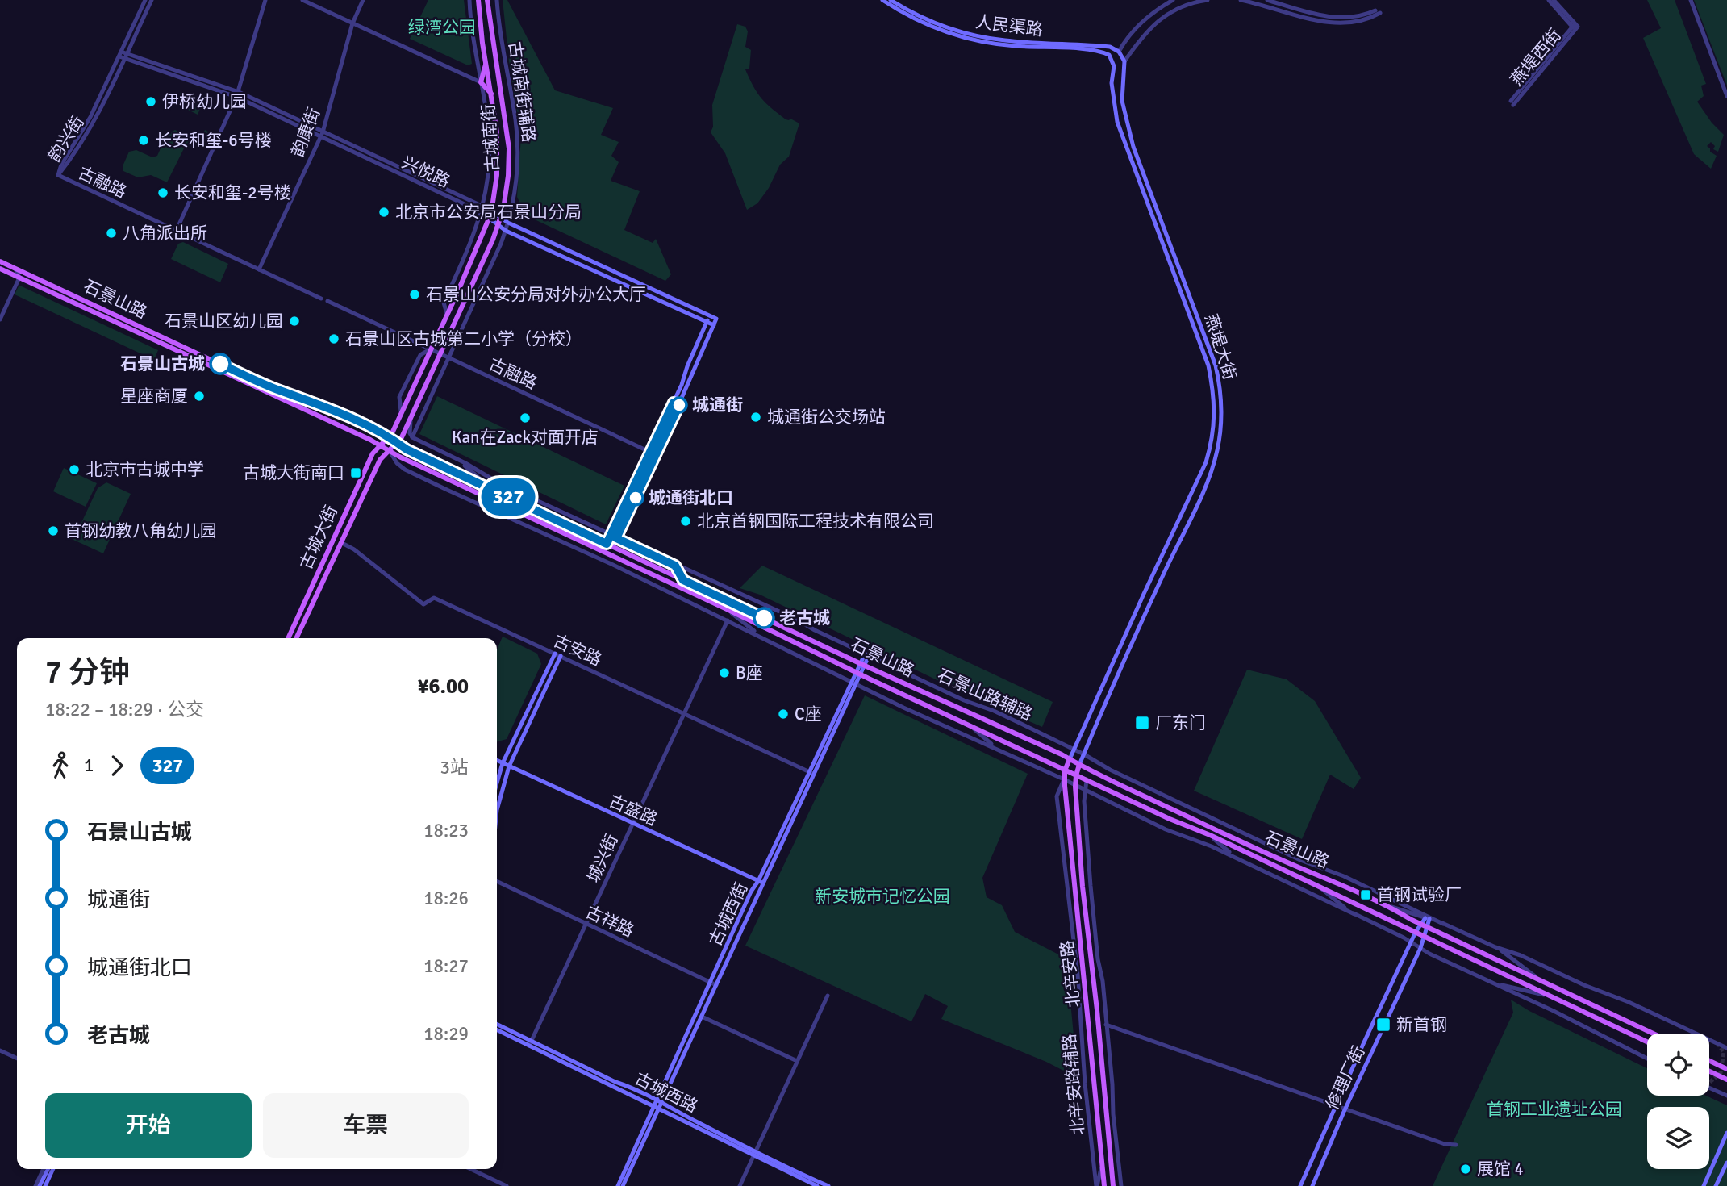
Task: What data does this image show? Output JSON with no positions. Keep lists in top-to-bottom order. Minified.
{"streets":{"main road":["人民渠路","古城南街","兴悦路","石景山路","燕堤大街","古城大街","古盛路","古城西街","北辛安路","修理厂街","古城西路"],"street":["燕堤西街","古城南街辅路","韵康街","韵兴街","古融路","古安路","石景山路辅路","城兴街","古祥路","北辛安路辅路"]},"crossings":[["人民渠路","燕堤大街"],["古城南街辅路","兴悦路"],["古城南街辅路","古融路"],["古城南街辅路","石景山路辅路"],["韵康街","兴悦路"],["韵康街","古融路"],["古城南街","兴悦路"],["古城南街","古融路"],["古城南街","石景山路"],["古城南街","古城大街"],["韵兴街","兴悦路"],["韵兴街","古融路"],["石景山路","燕堤大街"],["石景山路","古城大街"],["石景山路","石景山路辅路"],["石景山路","古城西街"],["石景山路","北辛安路"],["石景山路","修理厂街"],["燕堤大街","石景山路辅路"],["燕堤大街","北辛安路"],["古城大街","古安路"],["古安路","城兴街"],["古安路","古城西街"],["石景山路辅路","古城西街"],["古盛路","城兴街"],["古盛路","古城西街"],["城兴街","古祥路"],["城兴街","古城西路"],["古城西街","古祥路"],["古城西街","古城西路"],["北辛安路","北辛安路辅路"]],"parks":["绿湾公园","新安城市记忆公园","首钢工业遗址公园"],"places":{"other":["伊桥幼儿园","长安和玺-6号楼","长安和玺-2号楼","北京市公安局石景山分局","八角派出所","石景山公安分局对外办公大厅","石景山区幼儿园","石景山区古城第二小学（分校）","石景山古城","星座商厦","城通街","城通街公交场站","Kan在Zack对面开店","北京市古城中学","城通街北口","北京首钢国际工程技术有限公司","首钢幼教八角幼儿园","老古城","B座","C座","展馆 4"],"transit":["古城大街南口","厂东门","首钢试验厂","新首钢"]},"lines":["bus line 327"],"page":{"on_map":"327","heading":["7 分钟","18:22 – 18:29 · 公交","¥6.00"],"legs":["1","327","3站"],"list":[{"name":"石景山古城","value":"18:23"},{"name":"城通街","value":"18:26"},{"name":"城通街北口","value":"18:27"},{"name":"老古城","value":"18:29"}],"buttons":["开始","车票"]}}
